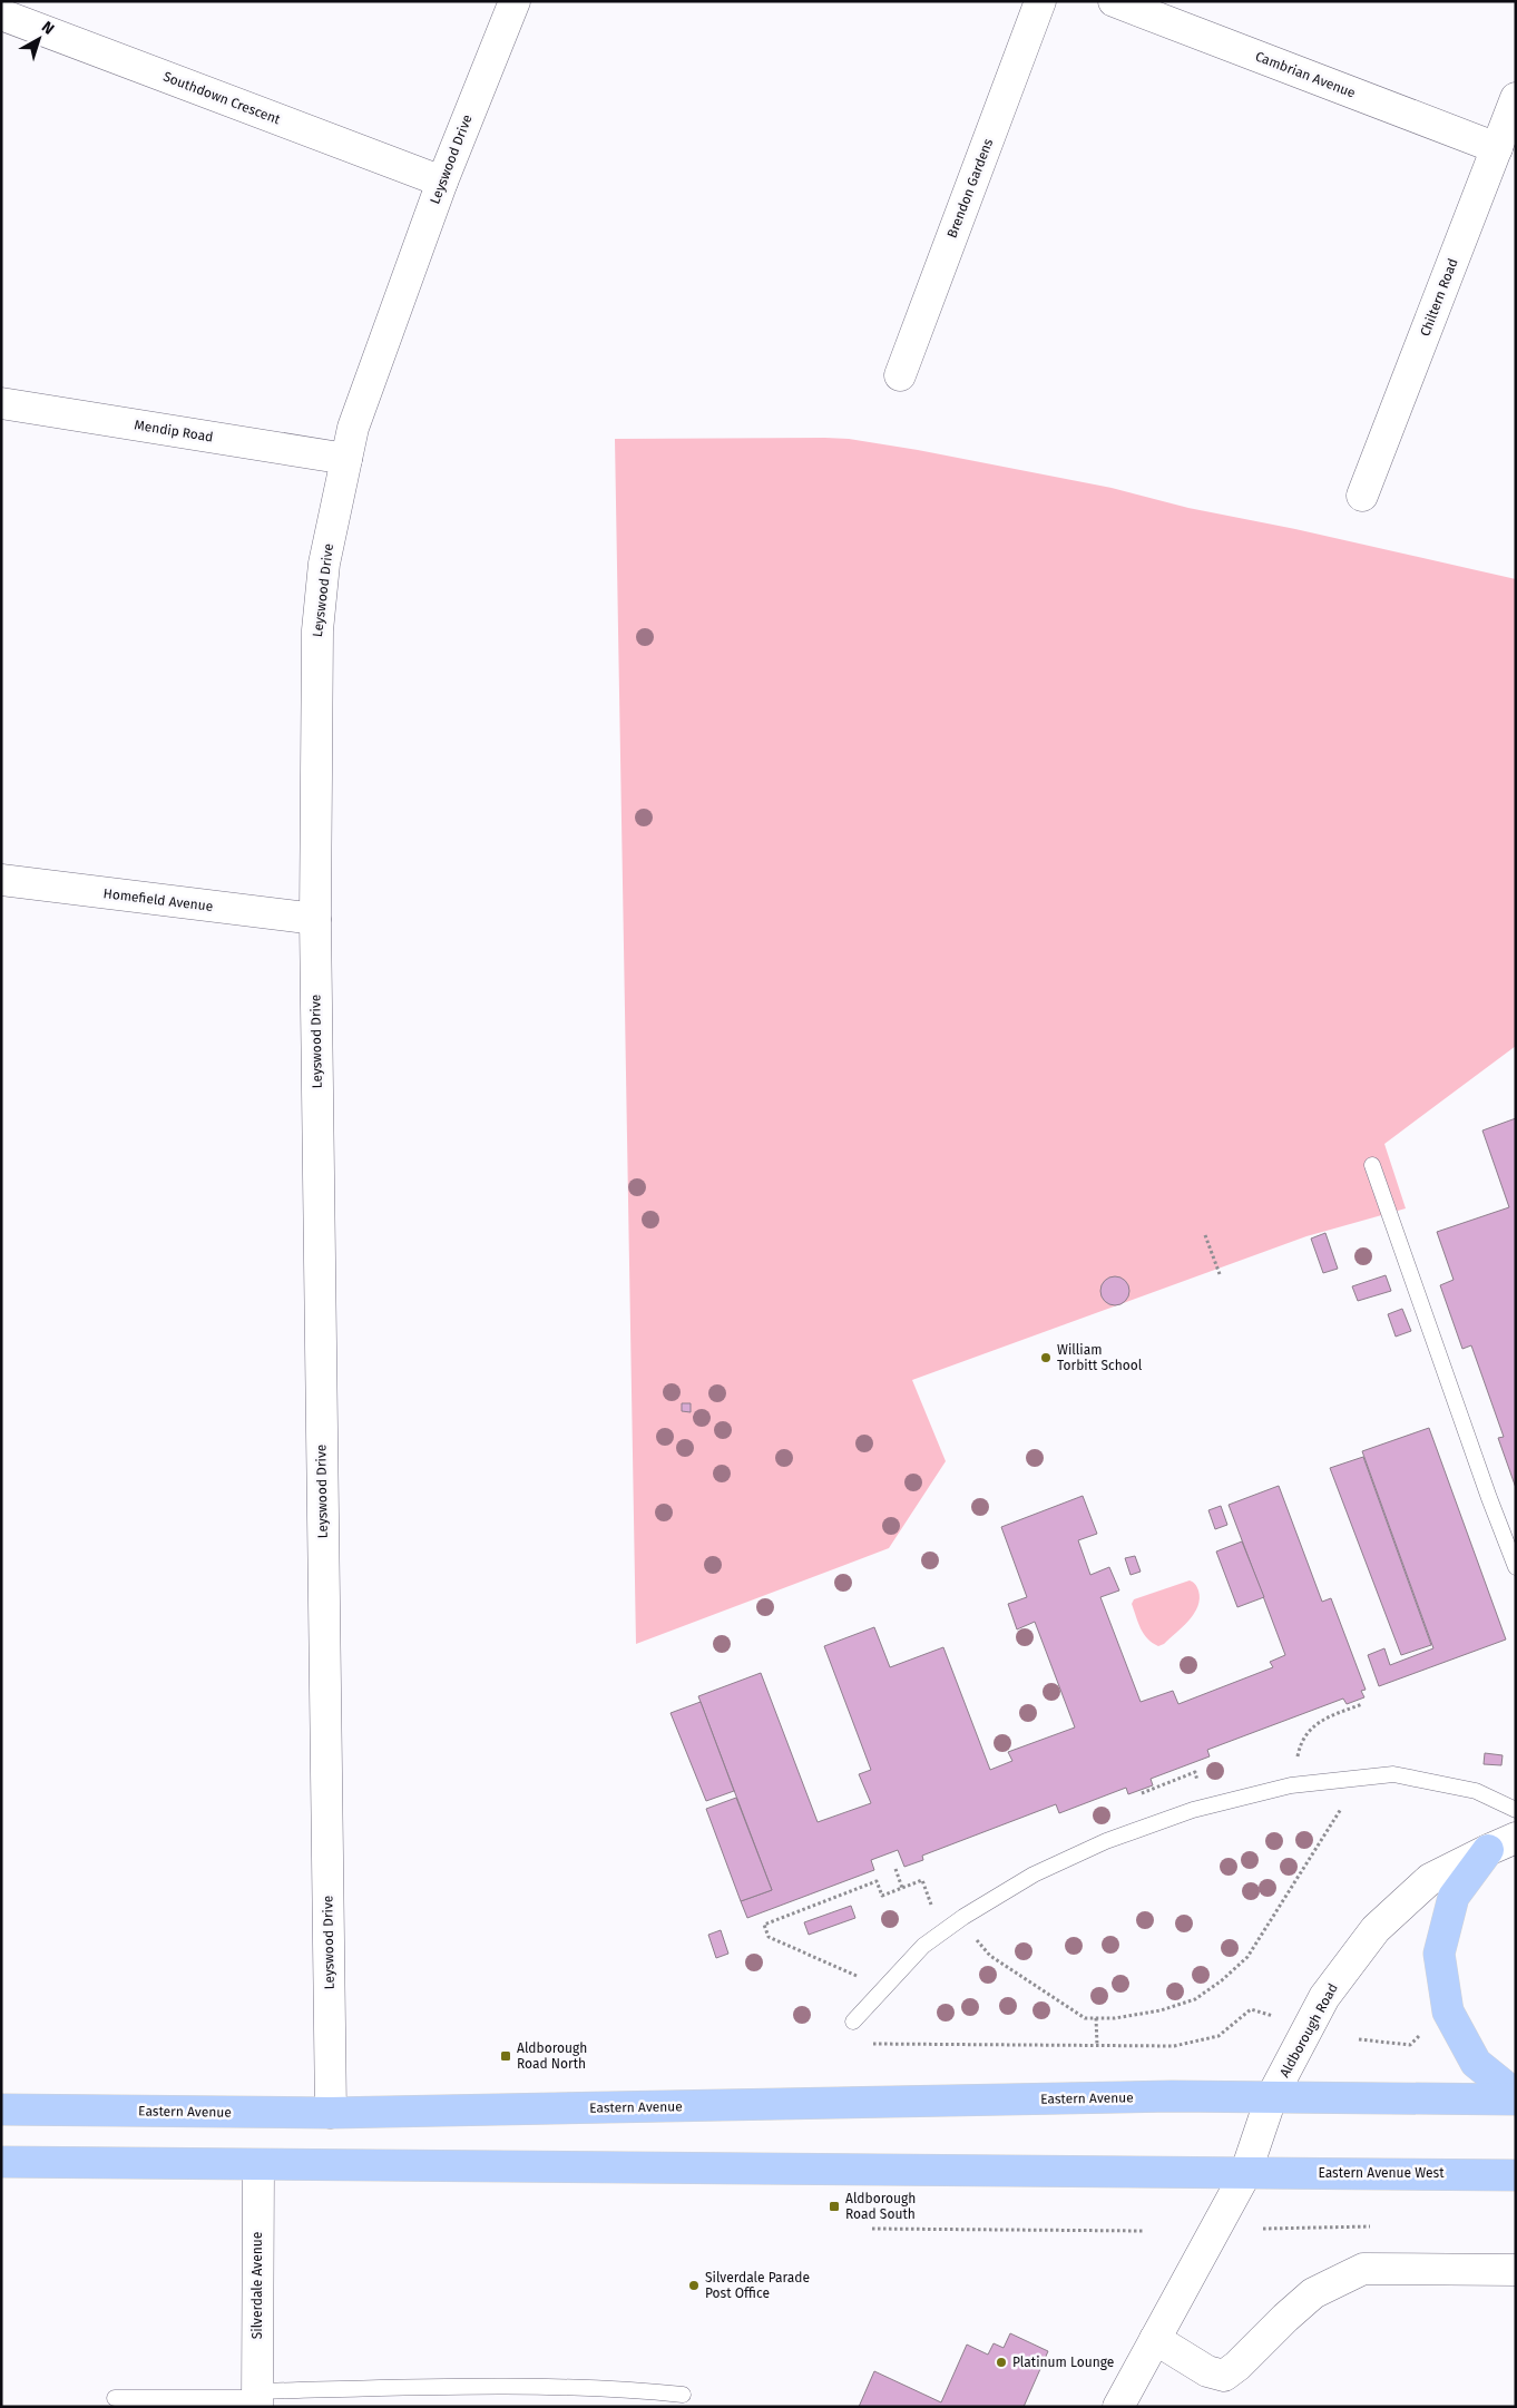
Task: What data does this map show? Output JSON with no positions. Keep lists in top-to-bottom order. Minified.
{"streets":{"highway":["Eastern Avenue","Eastern Avenue West"],"street":["Cambrian Avenue","Southdown Crescent","Leyswood Drive","Brendon Gardens","Chiltern Road","Mendip Road","Homefield Avenue","Aldborough Road","Silverdale Avenue"]},"crossings":[["Cambrian Avenue","Chiltern Road"],["Southdown Crescent","Leyswood Drive"],["Leyswood Drive","Mendip Road"],["Leyswood Drive","Homefield Avenue"],["Leyswood Drive","Eastern Avenue"],["Aldborough Road","Eastern Avenue"],["Aldborough Road","Eastern Avenue West"]],"places":{"other":["William Torbitt School","Silverdale Parade Post Office","Platinum Lounge"],"transit":["Aldborough Road North","Aldborough Road South"]},"north":"top right"}
